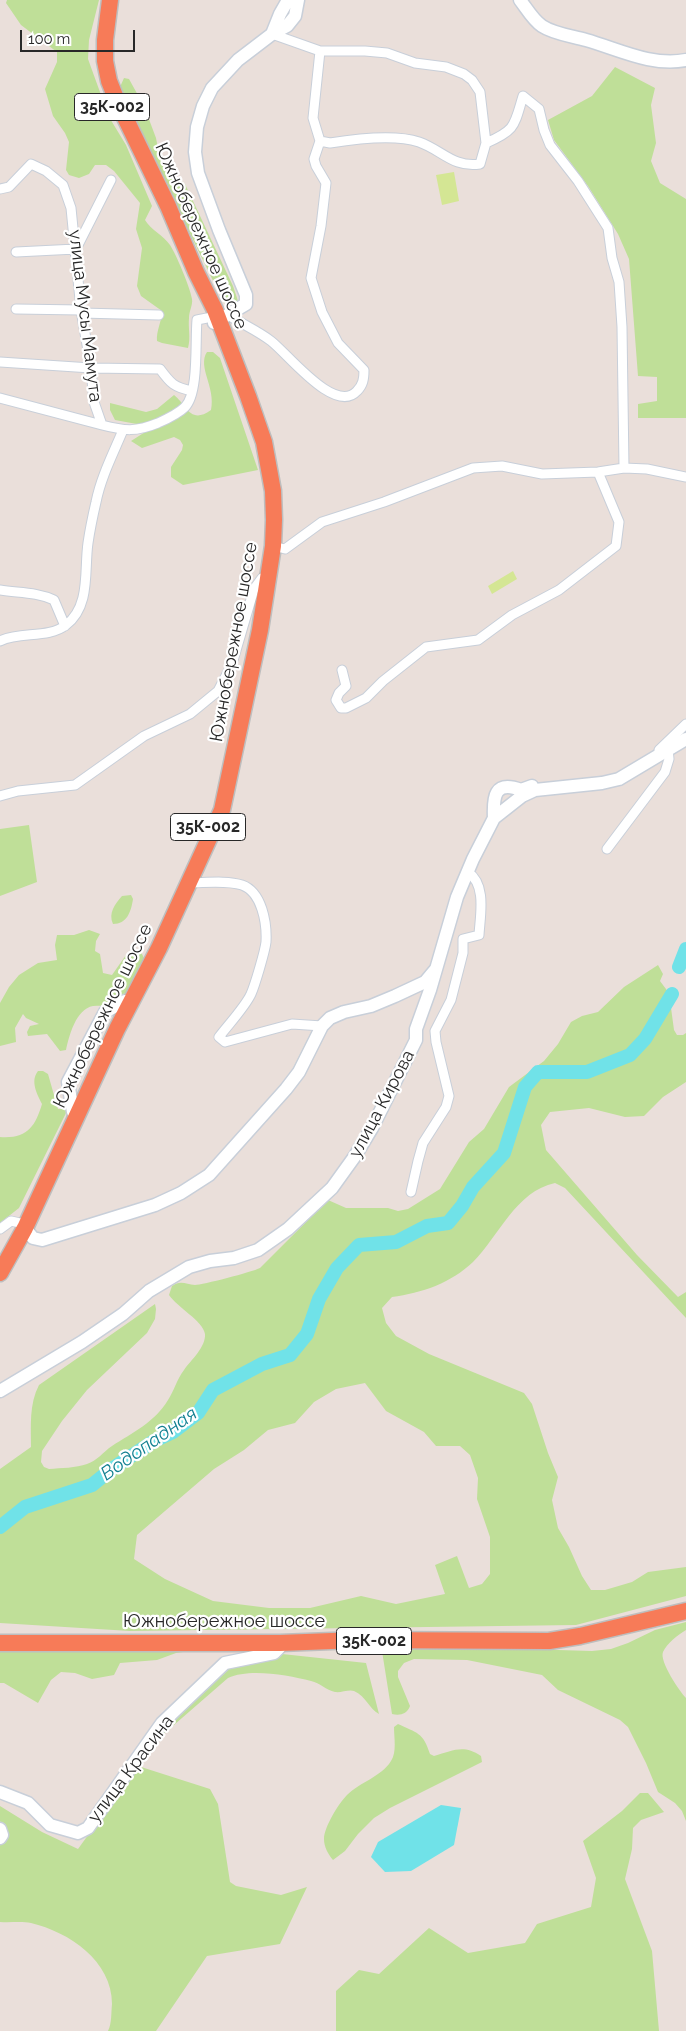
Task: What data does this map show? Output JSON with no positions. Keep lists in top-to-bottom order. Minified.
{"streets":{"highway":["35К-002","Южнобережное шоссе"],"main road":["улица Кирова","улица Красина"],"street":["улица Мусы Мамута"]},"crossings":[["Южнобережное шоссе","улица Мусы Мамута"],["Южнобережное шоссе","улица Красина"]],"water":["Водопадная"],"scale_bar":"100 m"}
